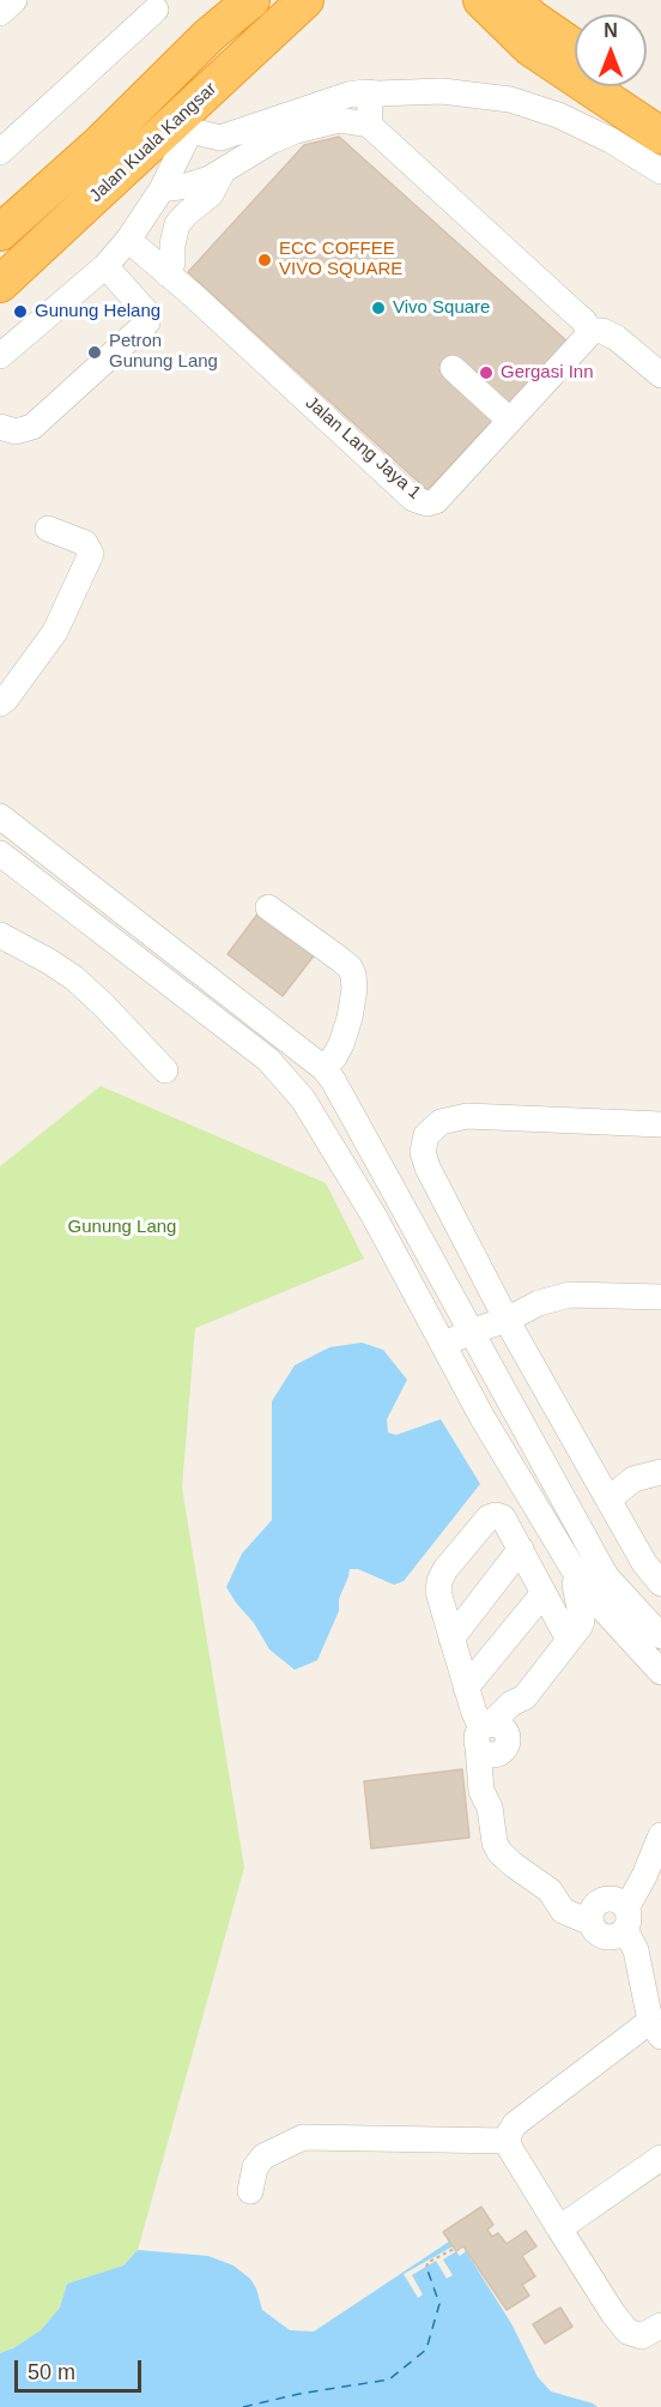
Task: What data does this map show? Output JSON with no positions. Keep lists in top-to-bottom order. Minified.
{"streets":{"highway":["Jalan Kuala Kangsar"],"street":["Jalan Lang Jaya 1"]},"parks":["Gunung Lang"],"places":["ECC COFFEE VIVO SQUARE","Vivo Square","Gunung Helang","Petron Gunung Lang","Gergasi Inn"],"scale_bar":"50 m","north":"top"}
